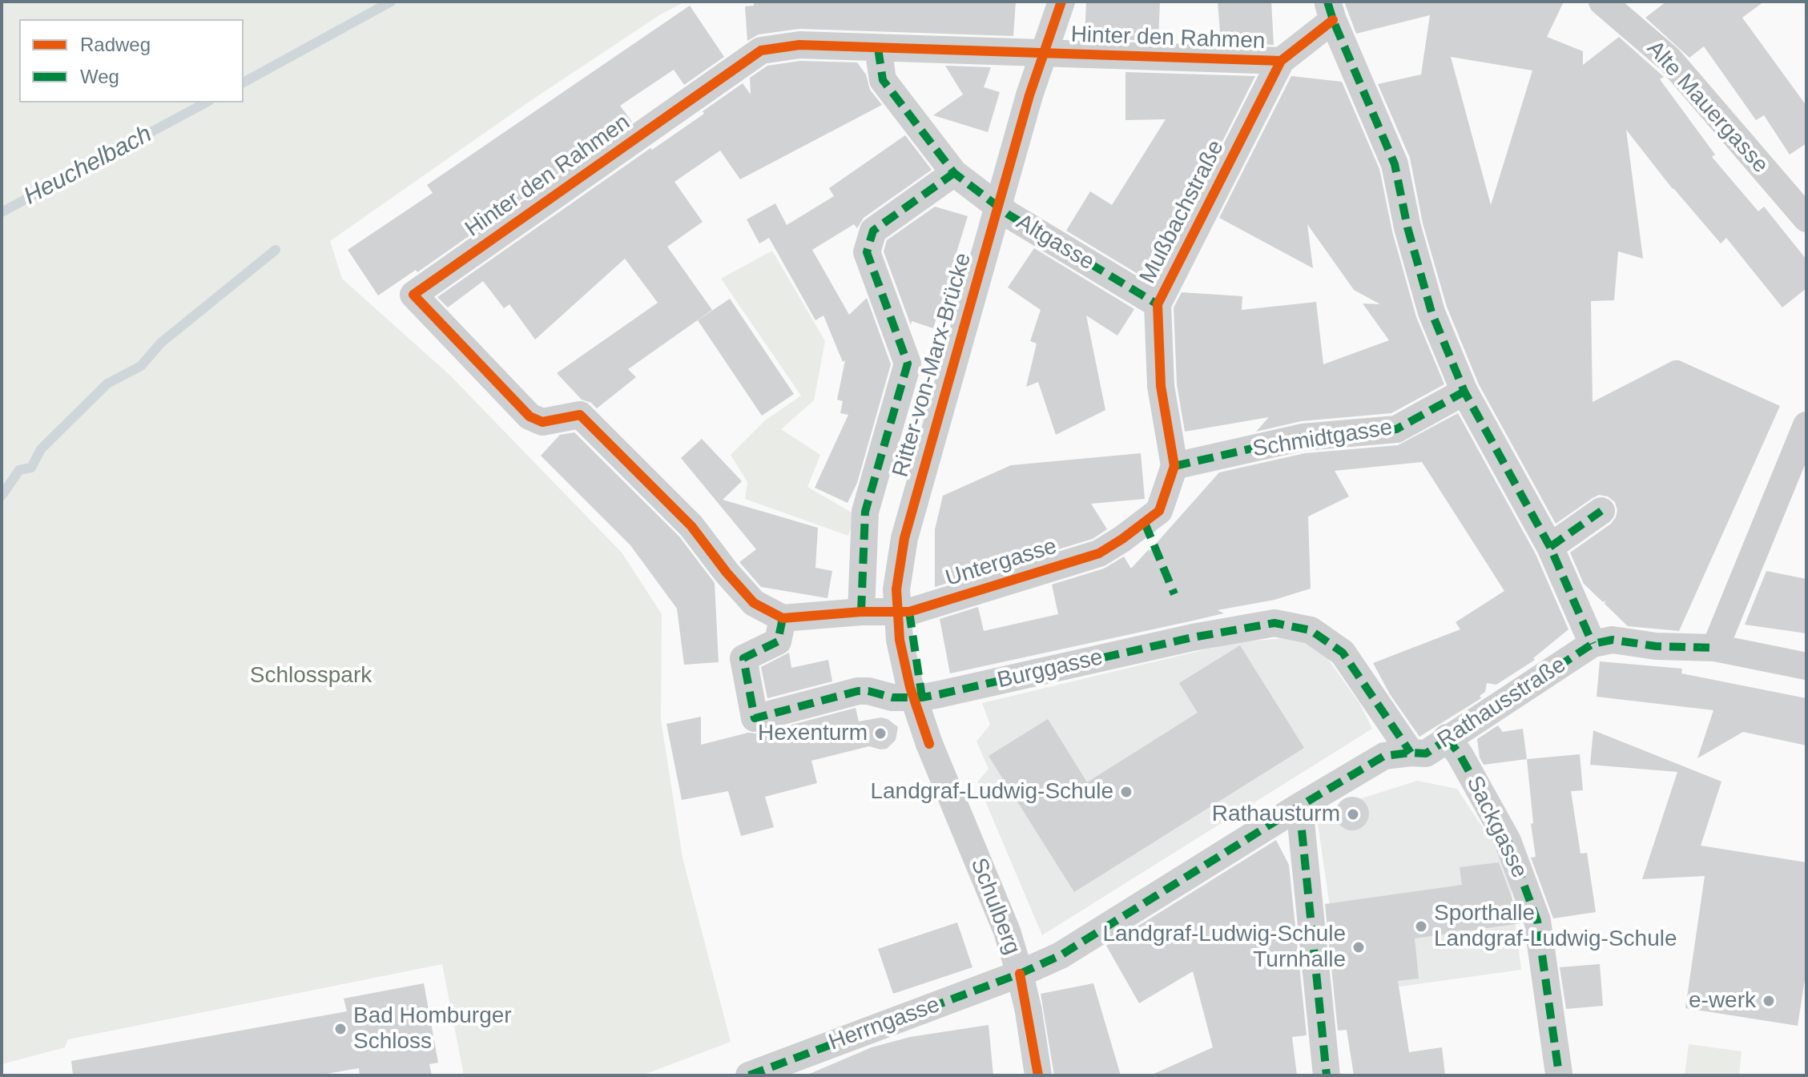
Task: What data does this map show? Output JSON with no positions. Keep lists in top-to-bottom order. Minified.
{"streets":{"street":["Hinter den Rahmen","Alte Mauergasse","Mußbachstraße","Altgasse","Ritter-von-Marx-Brücke","Schmidtgasse","Untergasse","Burggasse","Rathausstraße","Sackgasse","Schulberg","Herrngasse"]},"crossings":[["Hinter den Rahmen","Mußbachstraße"],["Hinter den Rahmen","Altgasse"],["Hinter den Rahmen","Burggasse"],["Mußbachstraße","Altgasse"],["Mußbachstraße","Schmidtgasse"],["Mußbachstraße","Untergasse"],["Ritter-von-Marx-Brücke","Schulberg"],["Burggasse","Rathausstraße"],["Rathausstraße","Sackgasse"],["Rathausstraße","Schulberg"],["Rathausstraße","Herrngasse"],["Schulberg","Herrngasse"]],"water":["Heuchelbach"],"parks":["Schlosspark"],"places":["Hexenturm","Landgraf-Ludwig-Schule","Rathausturm","Sporthalle Landgraf-Ludwig-Schule","Landgraf-Ludwig-Schule Turnhalle","e-werk","Bad Homburger Schloss"],"legend":["Radweg","Weg"]}
